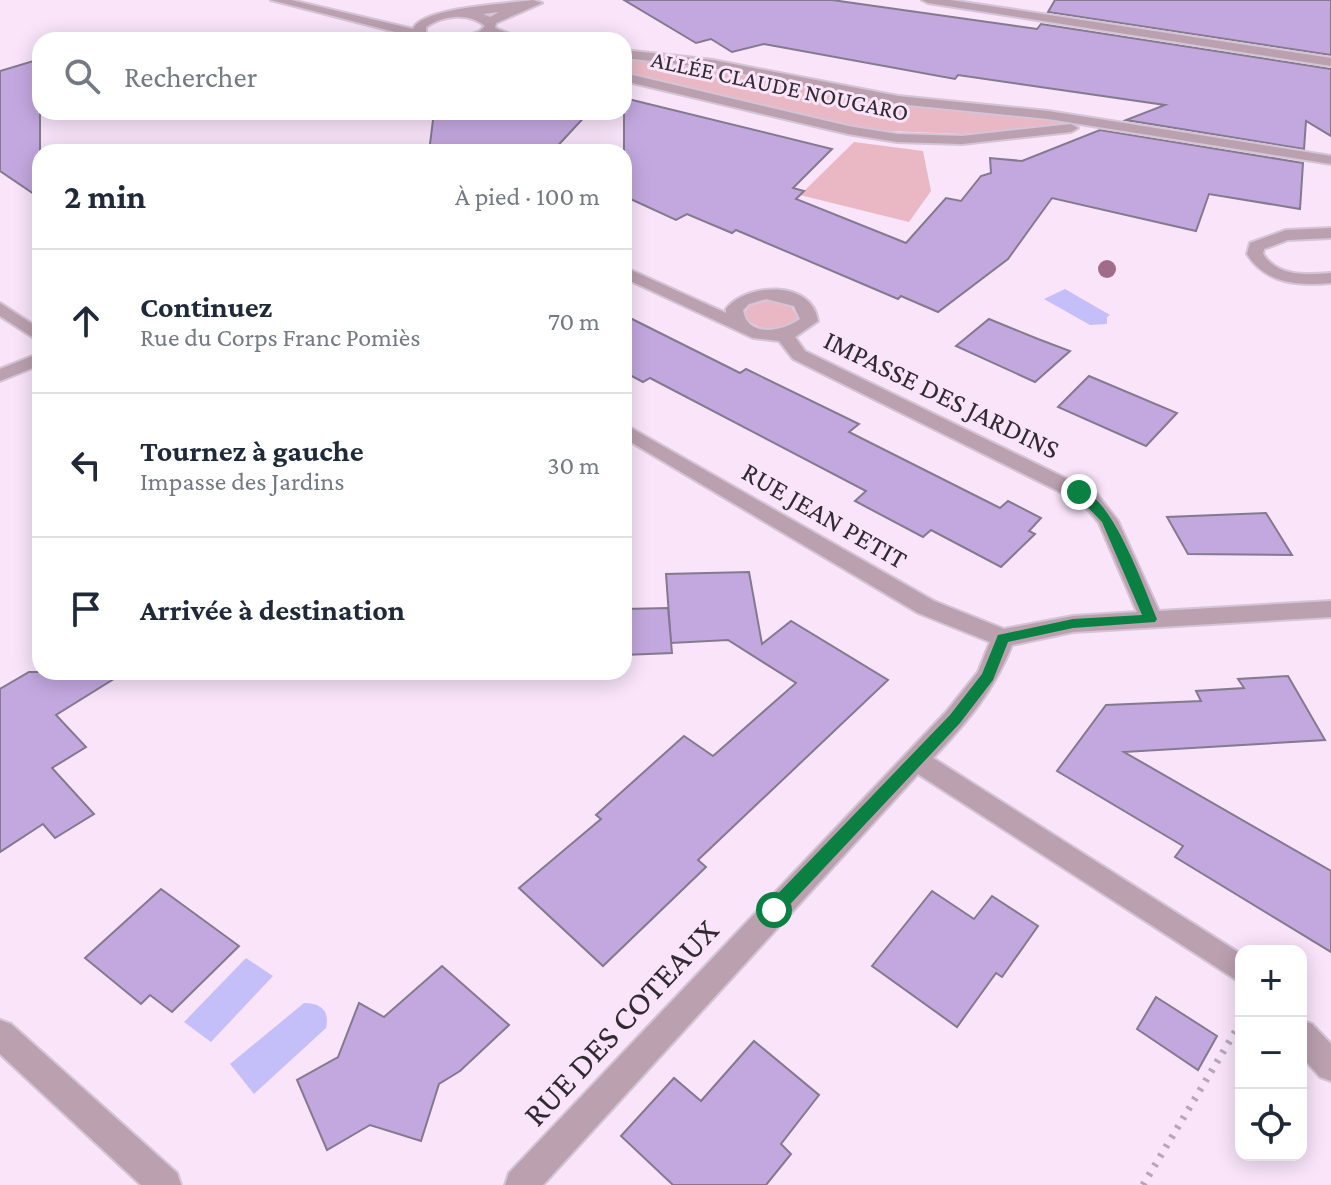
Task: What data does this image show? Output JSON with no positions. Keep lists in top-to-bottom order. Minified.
{"streets":{"street":["ALLÉE CLAUDE NOUGARO","IMPASSE DES JARDINS","RUE JEAN PETIT","RUE DES COTEAUX"]},"crossings":[["RUE JEAN PETIT","RUE DES COTEAUX"]],"page":{"search":"Rechercher","heading":["2 min","À pied · 100 m"],"list":[["Continuez","Rue du Corps Franc Pomiès","70 m"],["Tournez à gauche","Impasse des Jardins","30 m"],"Arrivée à destination"],"map_buttons":["+","−"]}}
